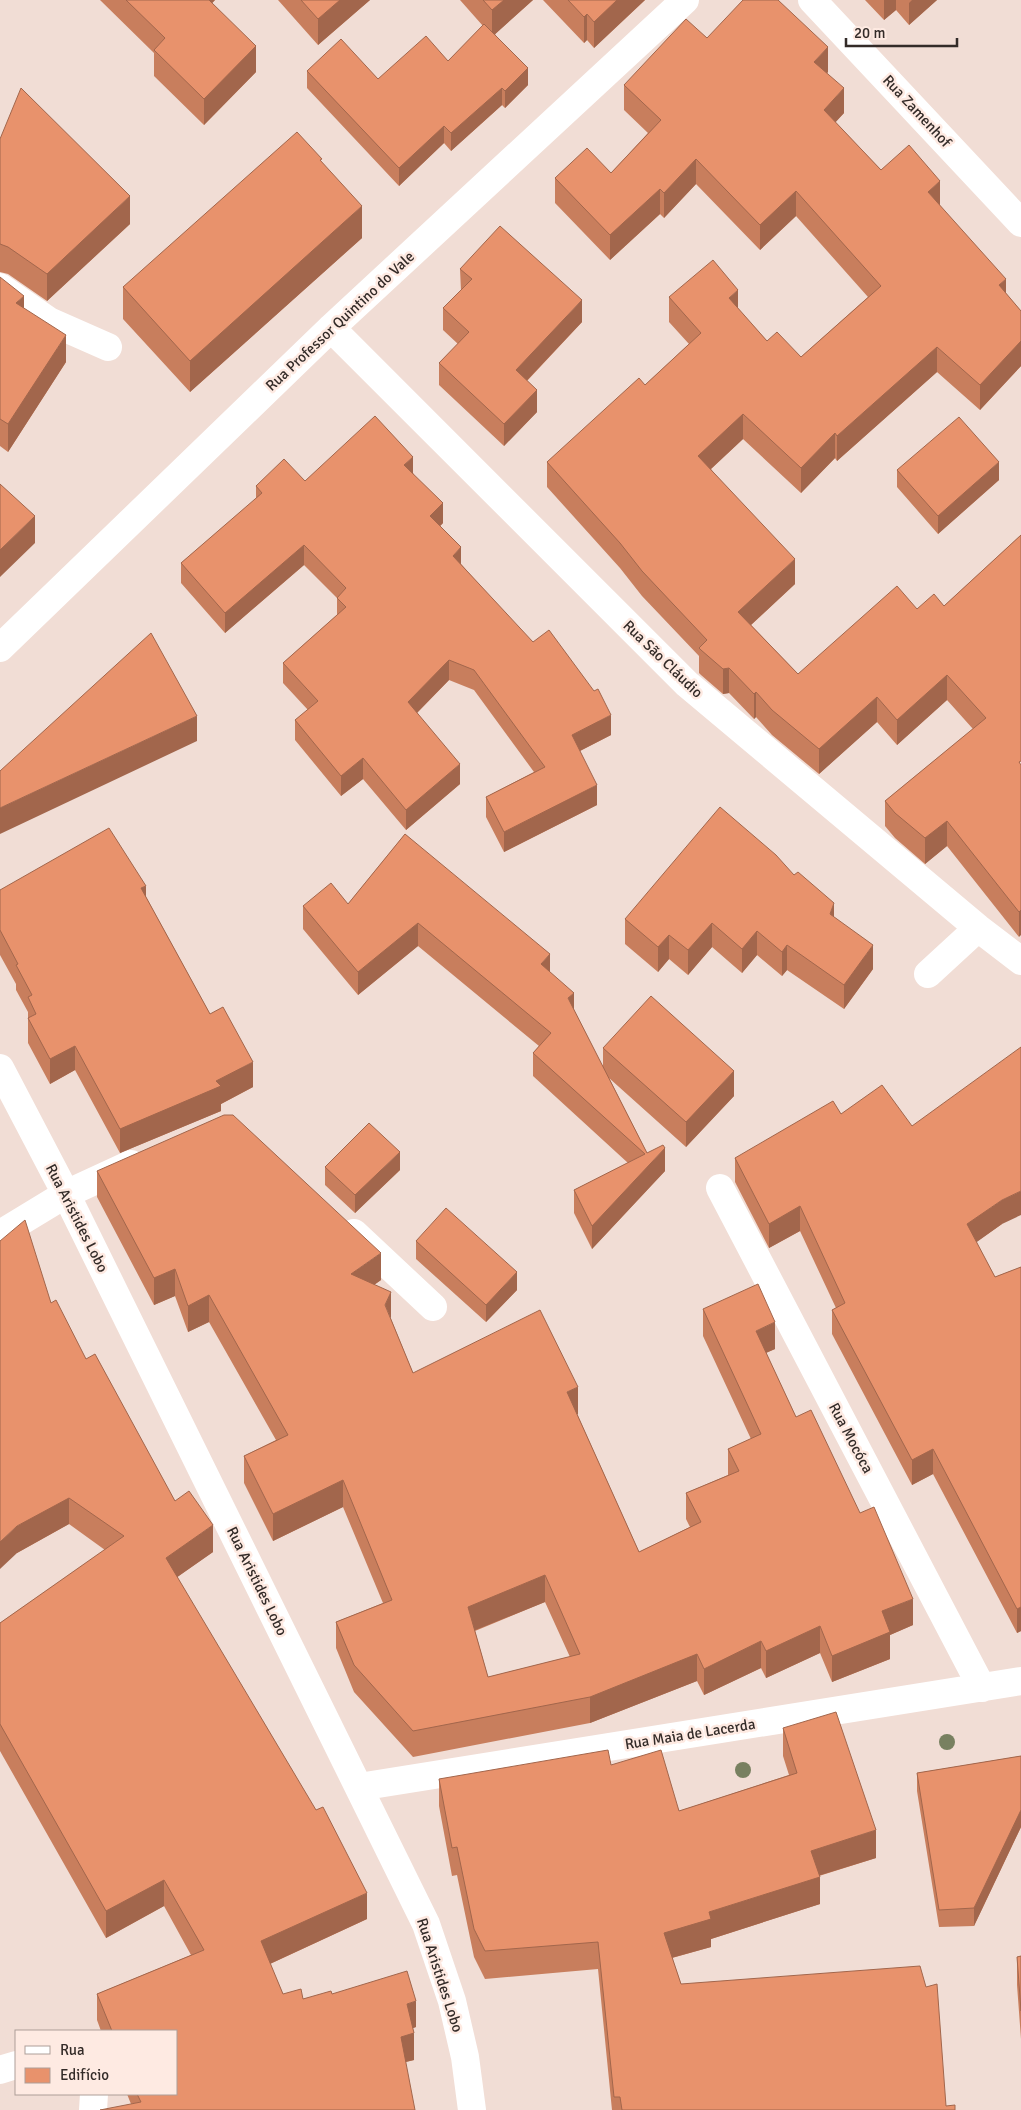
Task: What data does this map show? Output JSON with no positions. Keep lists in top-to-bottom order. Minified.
{"streets":{"street":["Rua Zamenhof","Rua Professor Quintino do Vale","Rua São Cláudio","Rua Aristides Lobo","Rua Mocóca","Rua Maia de Lacerda"]},"crossings":[["Rua Professor Quintino do Vale","Rua São Cláudio"],["Rua Aristides Lobo","Rua Maia de Lacerda"],["Rua Mocóca","Rua Maia de Lacerda"]],"legend":["Rua","Edifício"],"scale_bar":"20 m"}
